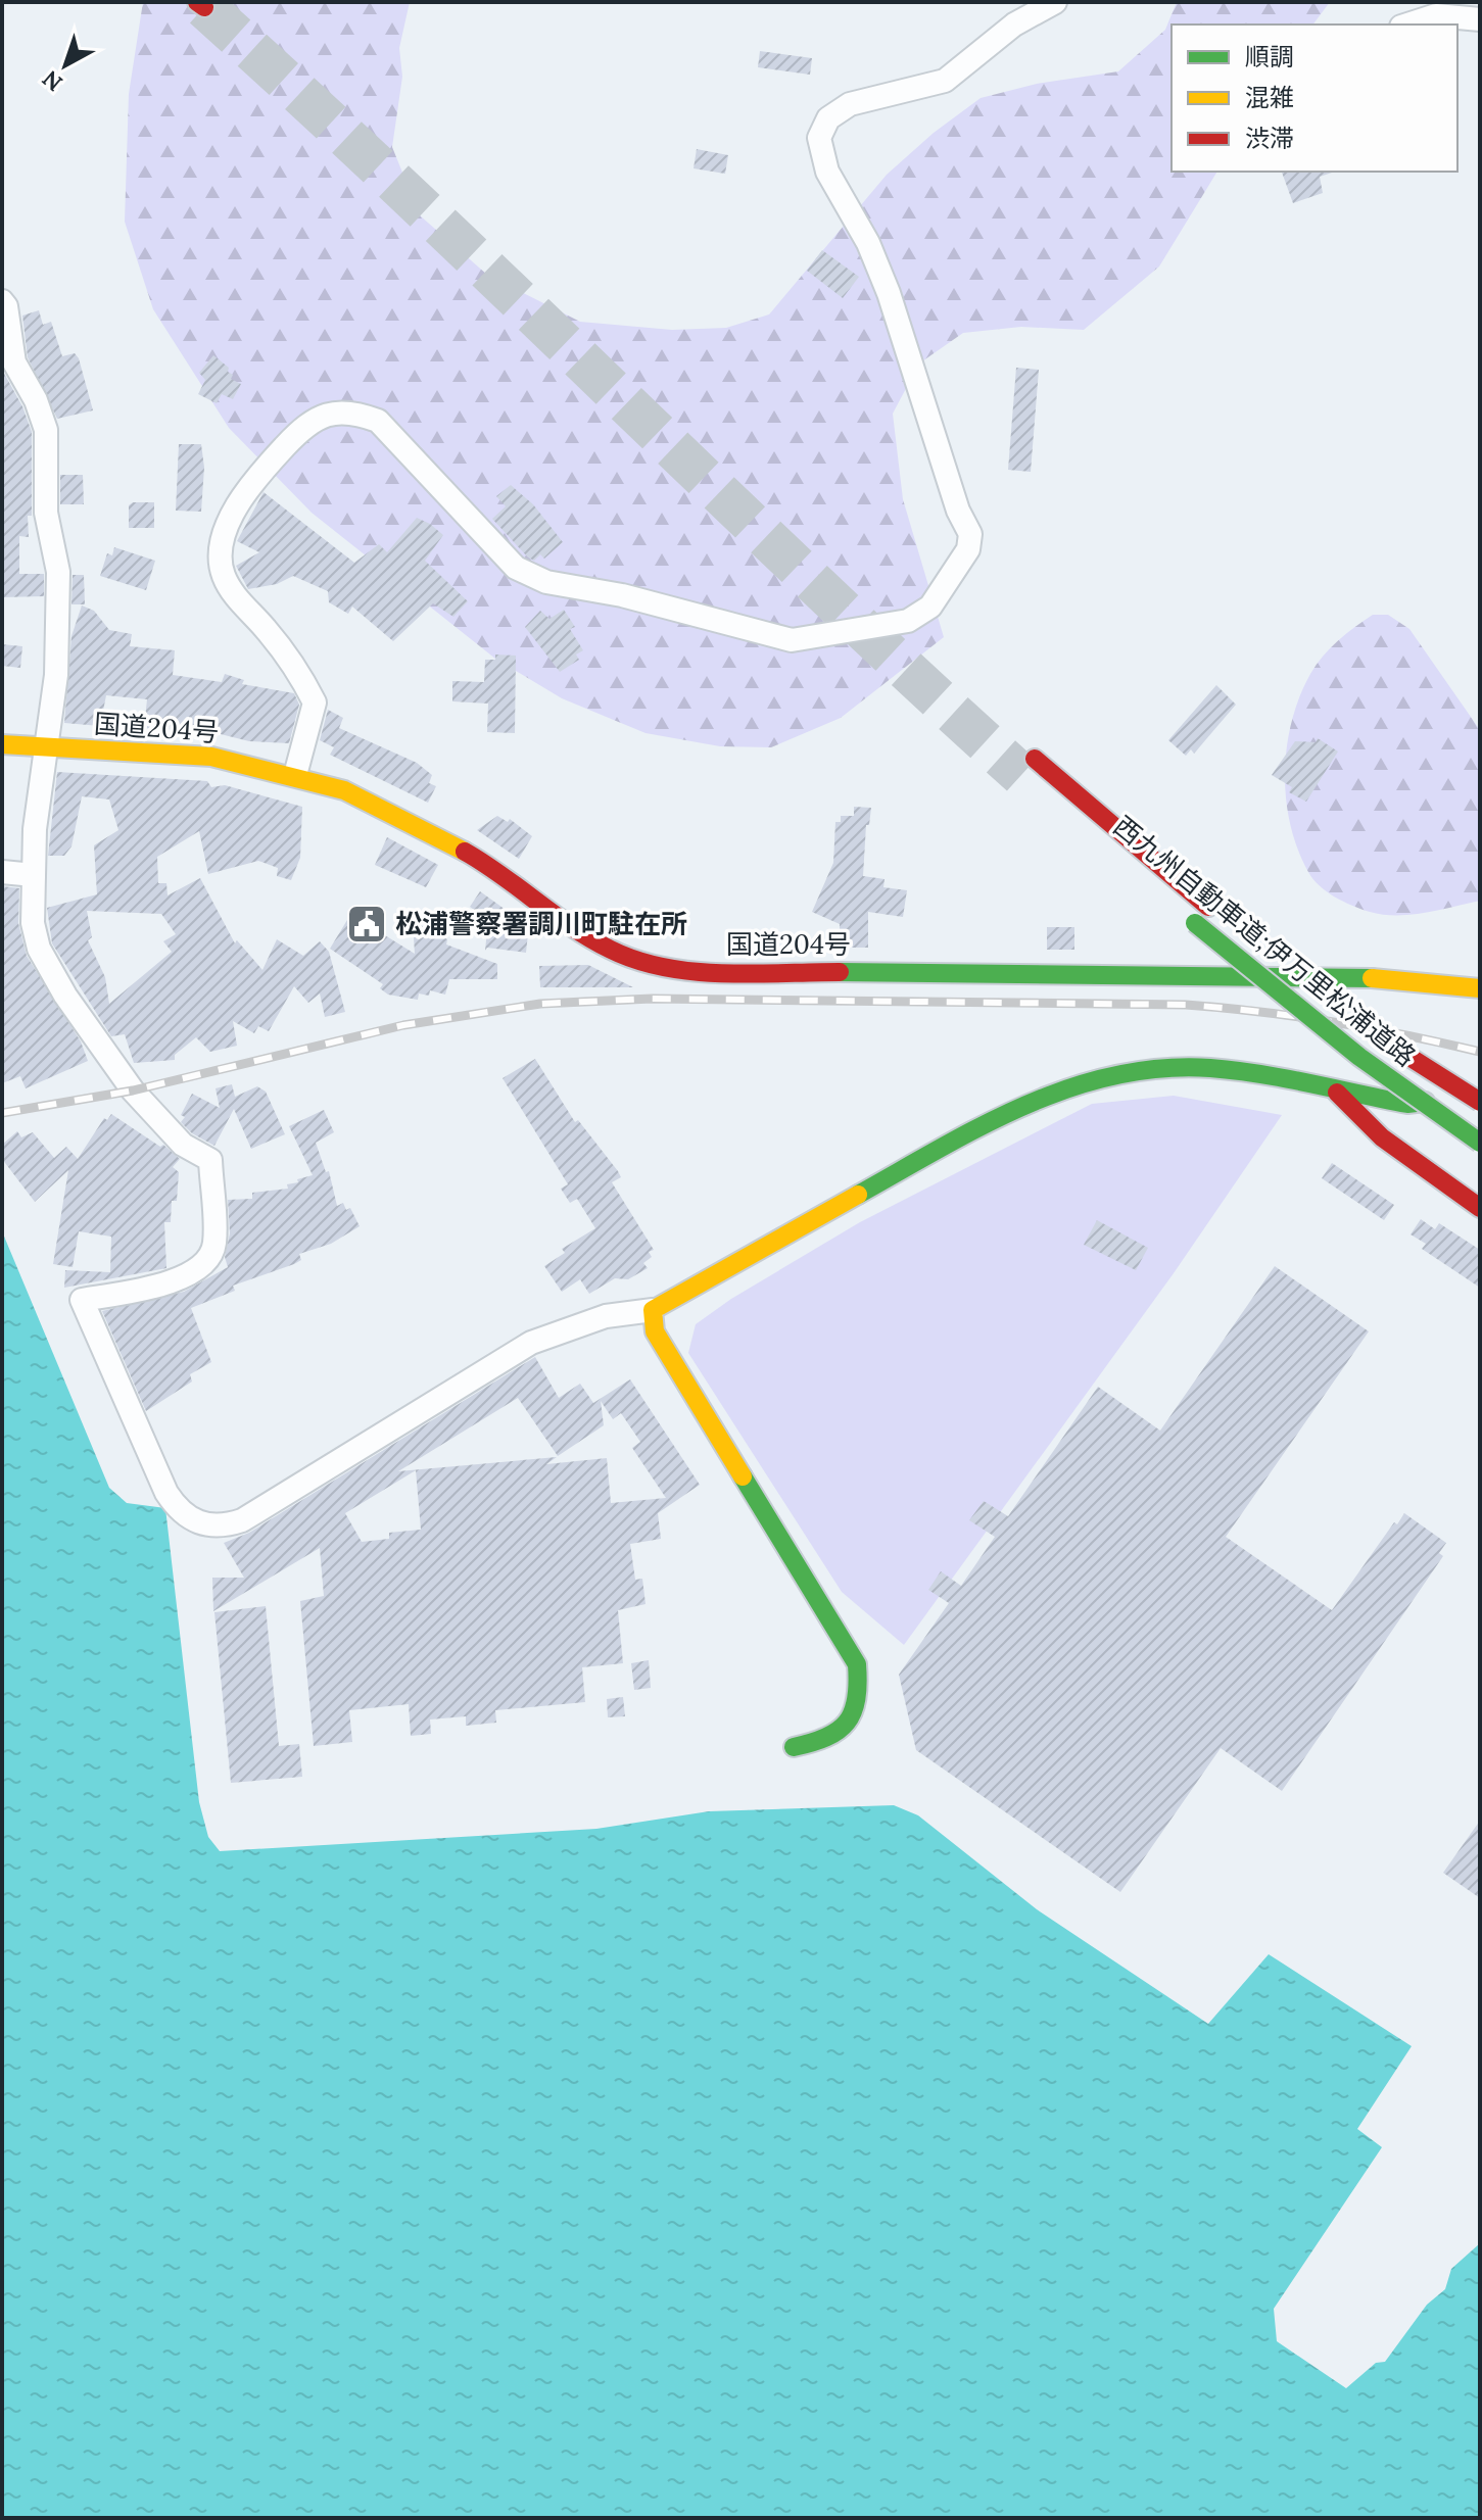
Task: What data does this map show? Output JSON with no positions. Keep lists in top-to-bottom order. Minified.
{"streets":{"main road":["国道204号","西九州自動車道;伊万里松浦道路"]},"places":{"public building":["松浦警察署調川町駐在所"]},"legend":["順調","混雑","渋滞"],"north":"bottom left"}
